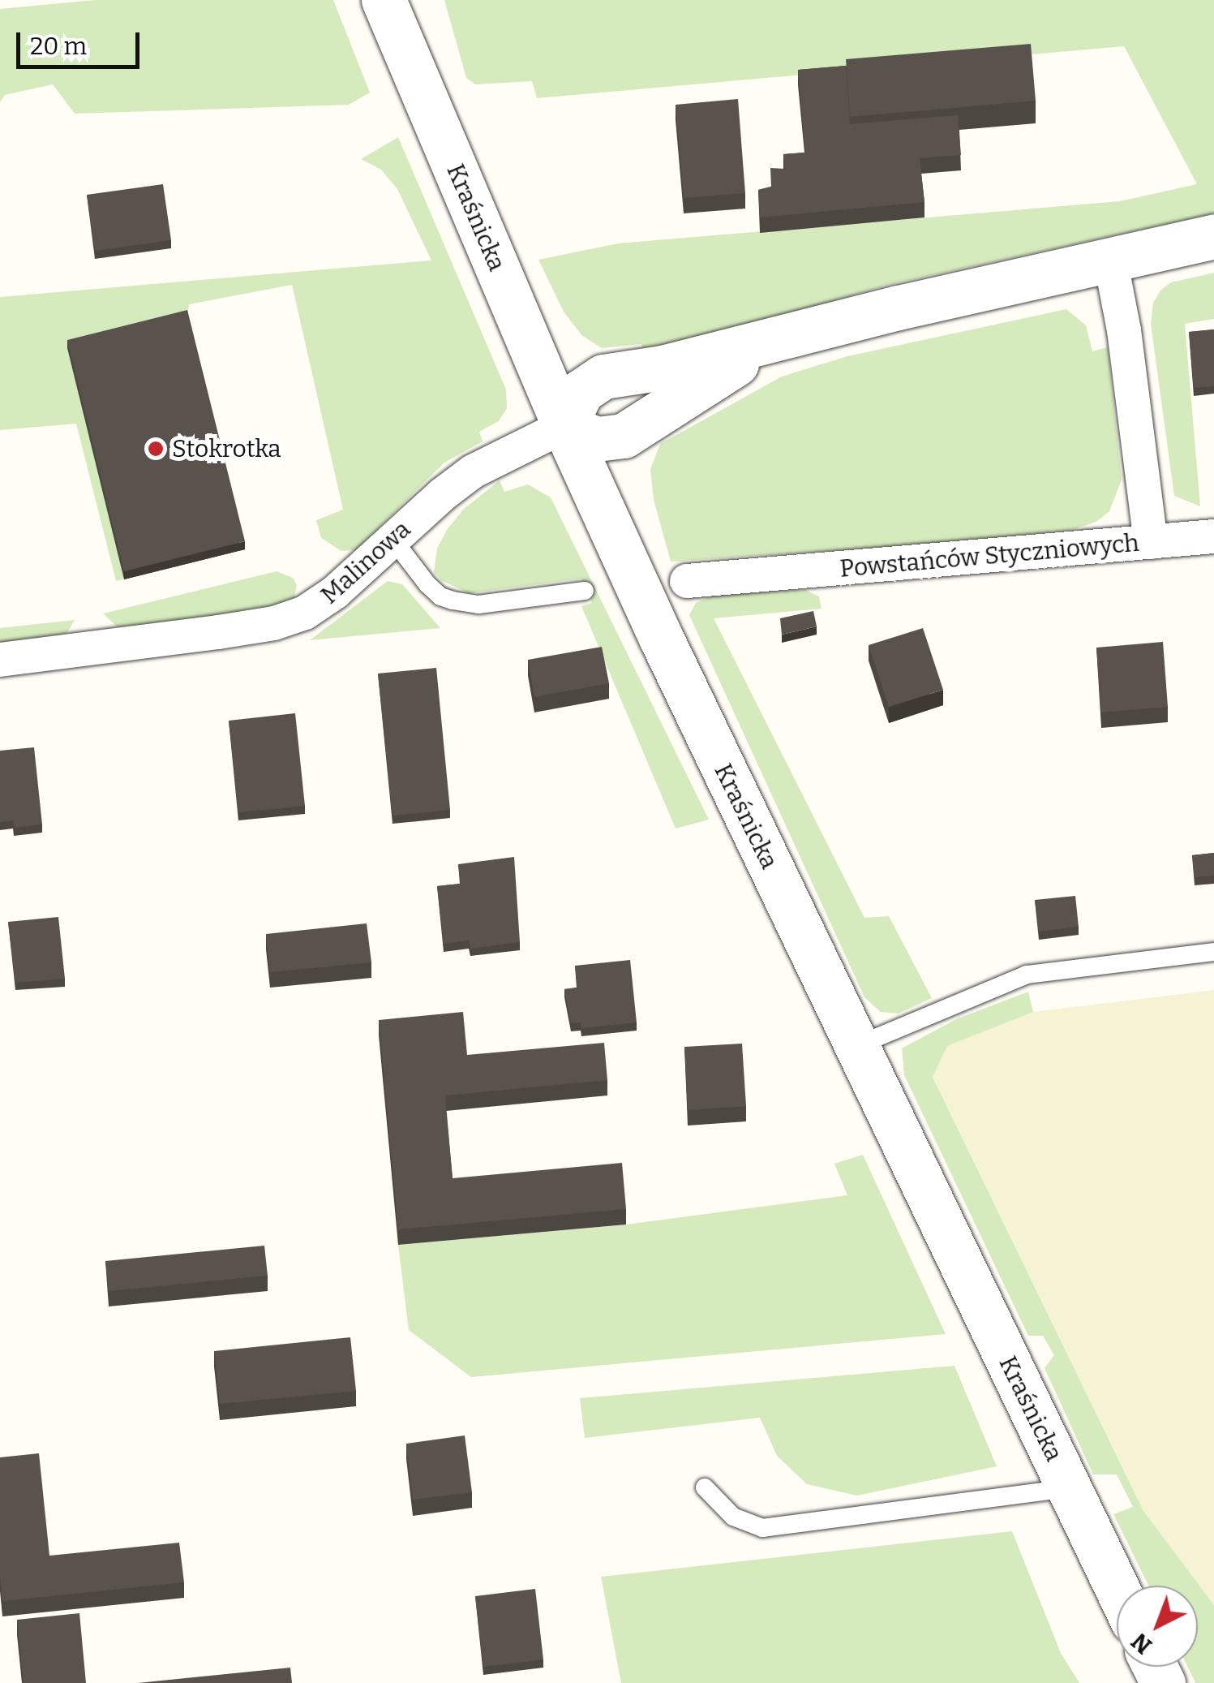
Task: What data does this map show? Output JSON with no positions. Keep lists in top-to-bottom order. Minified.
{"streets":{"street":["Kraśnicka","Powstańców Styczniowych","Malinowa"]},"crossings":[["Kraśnicka","Malinowa"]],"places":["Stokrotka"],"scale_bar":"20 m","north":"bottom left"}
